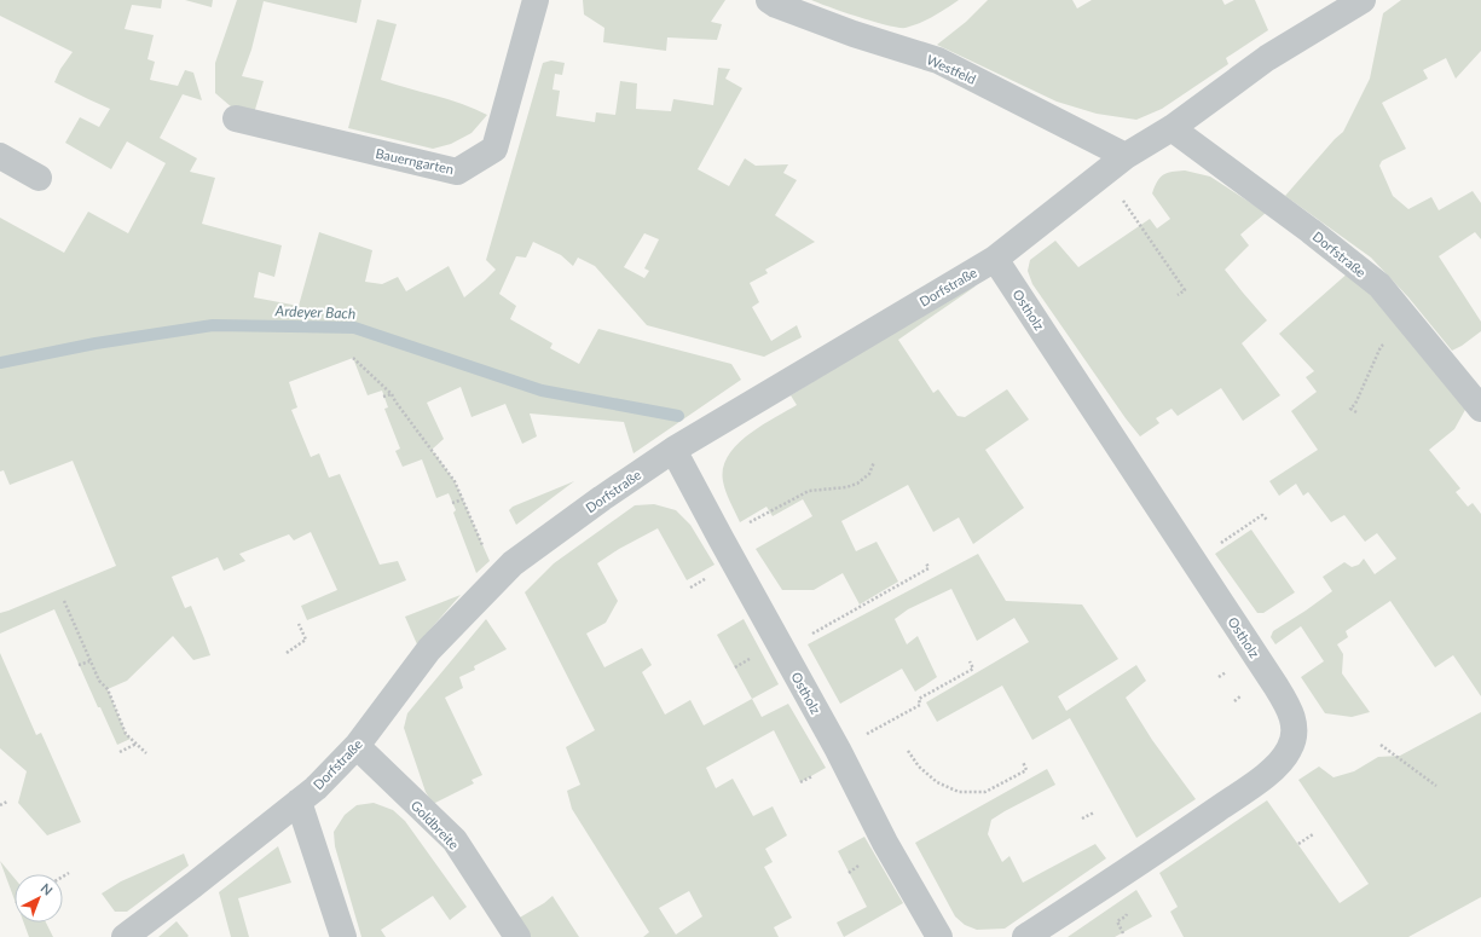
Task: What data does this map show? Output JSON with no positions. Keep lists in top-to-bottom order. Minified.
{"streets":{"street":["Westfeld","Bauerngarten","Dorfstraße","Ostholz","Goldbreite"]},"crossings":[["Westfeld","Dorfstraße"],["Dorfstraße","Ostholz"],["Dorfstraße","Goldbreite"]],"water":["Ardeyer Bach"],"north":"top right"}
